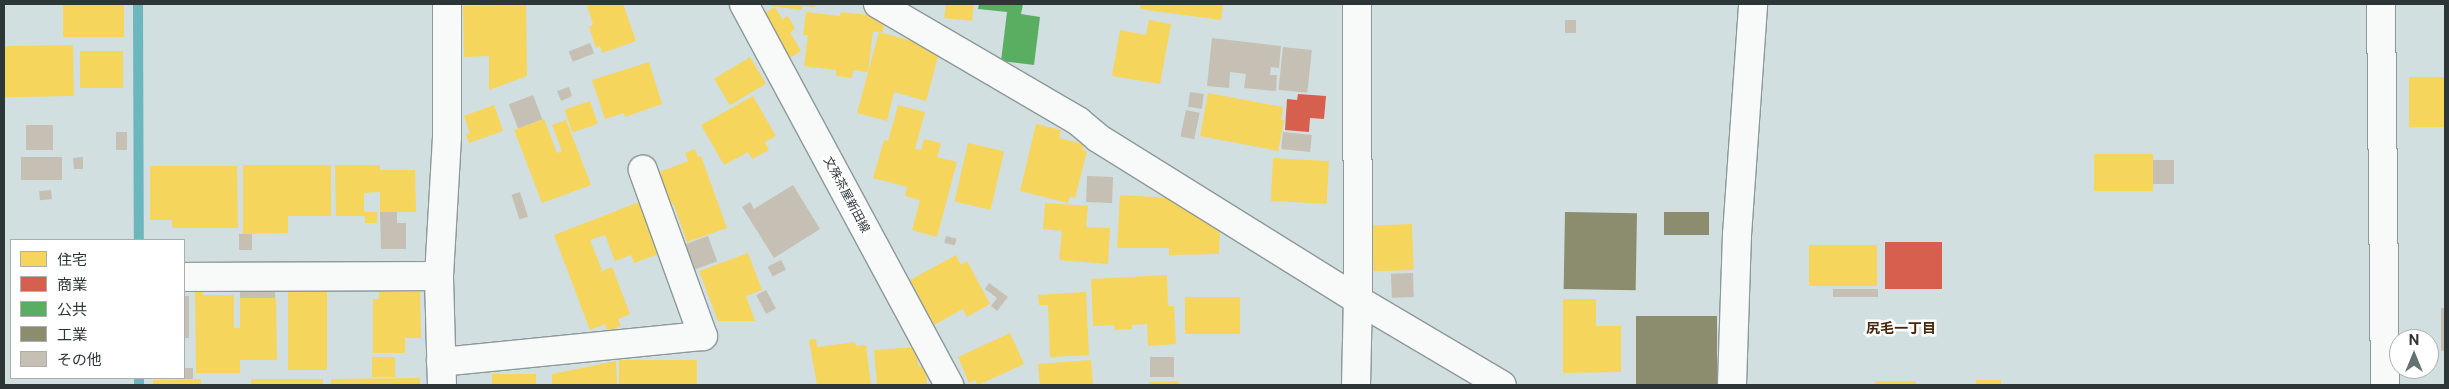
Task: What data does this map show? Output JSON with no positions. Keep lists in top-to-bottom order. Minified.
{"streets":{"street":["文殊茶屋新田線"]},"districts":["尻毛一丁目"],"legend":["住宅","商業","公共","工業","その他"],"north":"top"}
